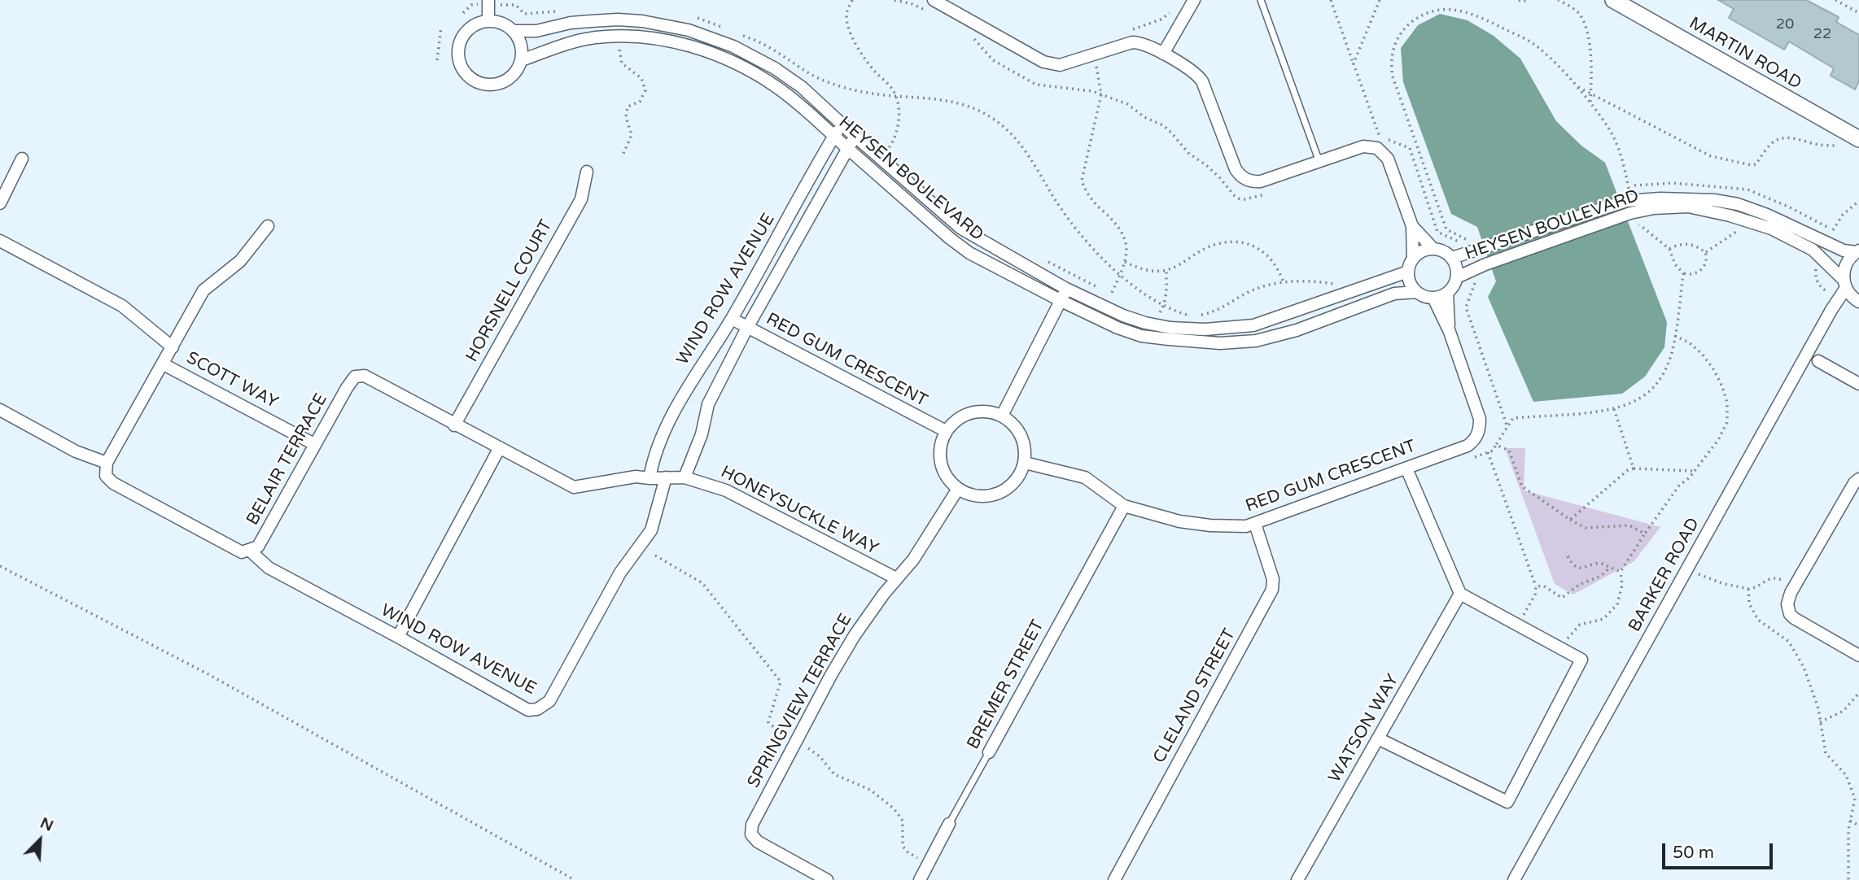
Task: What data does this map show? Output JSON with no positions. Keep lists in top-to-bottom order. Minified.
{"streets":{"street":["MARTIN ROAD","HEYSEN BOULEVARD","WIND ROW AVENUE","HORSNELL COURT","RED GUM CRESCENT","SCOTT WAY","BELAIR TERRACE","HONEYSUCKLE WAY","BARKER ROAD","BREMER STREET","CLELAND STREET","SPRINGVIEW TERRACE","WATSON WAY"]},"crossings":[["HEYSEN BOULEVARD","WIND ROW AVENUE"],["HEYSEN BOULEVARD","RED GUM CRESCENT"],["HEYSEN BOULEVARD","BARKER ROAD"],["WIND ROW AVENUE","RED GUM CRESCENT"],["WIND ROW AVENUE","BELAIR TERRACE"],["WIND ROW AVENUE","HONEYSUCKLE WAY"],["HORSNELL COURT","BELAIR TERRACE"],["RED GUM CRESCENT","BREMER STREET"],["RED GUM CRESCENT","CLELAND STREET"],["RED GUM CRESCENT","SPRINGVIEW TERRACE"],["SCOTT WAY","BELAIR TERRACE"],["BELAIR TERRACE","HONEYSUCKLE WAY"],["HONEYSUCKLE WAY","SPRINGVIEW TERRACE"]],"house_numbers":["20","22"],"scale_bar":"50 m","north":"top right"}
